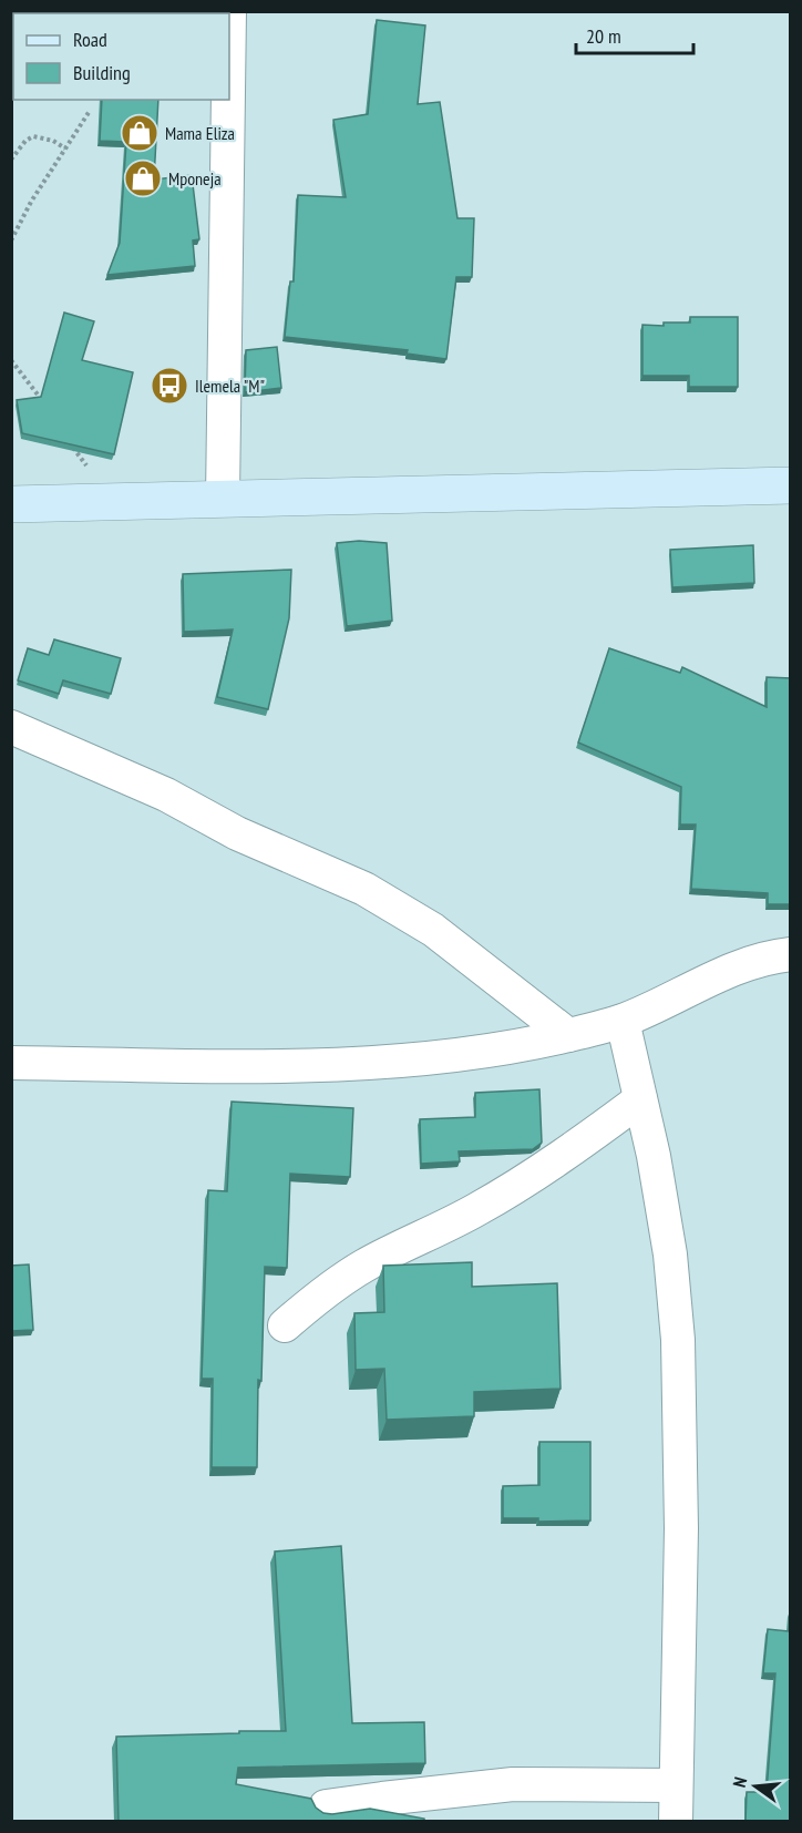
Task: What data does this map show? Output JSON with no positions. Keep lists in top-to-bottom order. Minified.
{"places":{"shop":["Mama Eliza","Mponeja"],"bus stop":["Ilemela \"M\""]},"legend":["Road","Building"],"scale_bar":"20 m","north":"left"}
